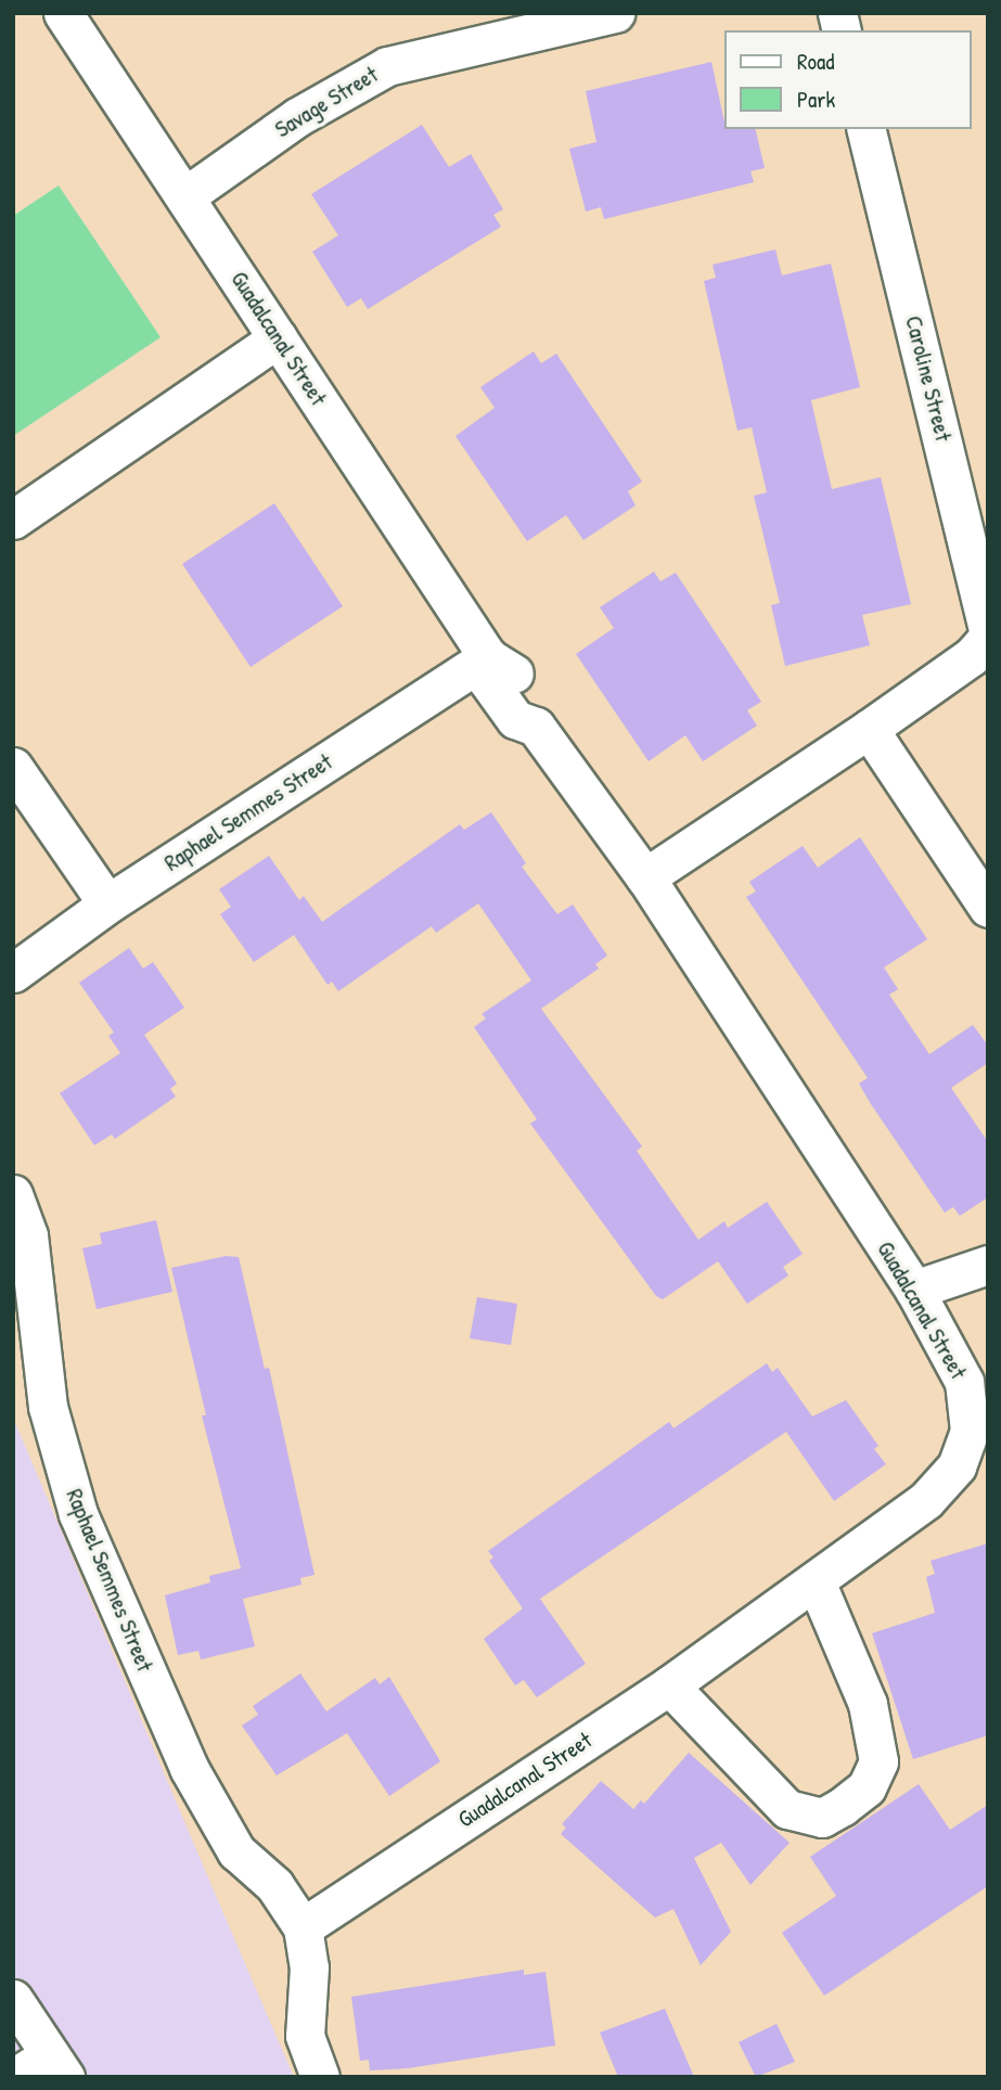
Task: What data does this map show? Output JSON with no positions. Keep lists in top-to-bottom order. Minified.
{"streets":{"street":["Savage Street","Guadalcanal Street","Caroline Street","Raphael Semmes Street"]},"crossings":[["Savage Street","Guadalcanal Street"],["Guadalcanal Street","Raphael Semmes Street"]],"legend":["Road","Park"]}
